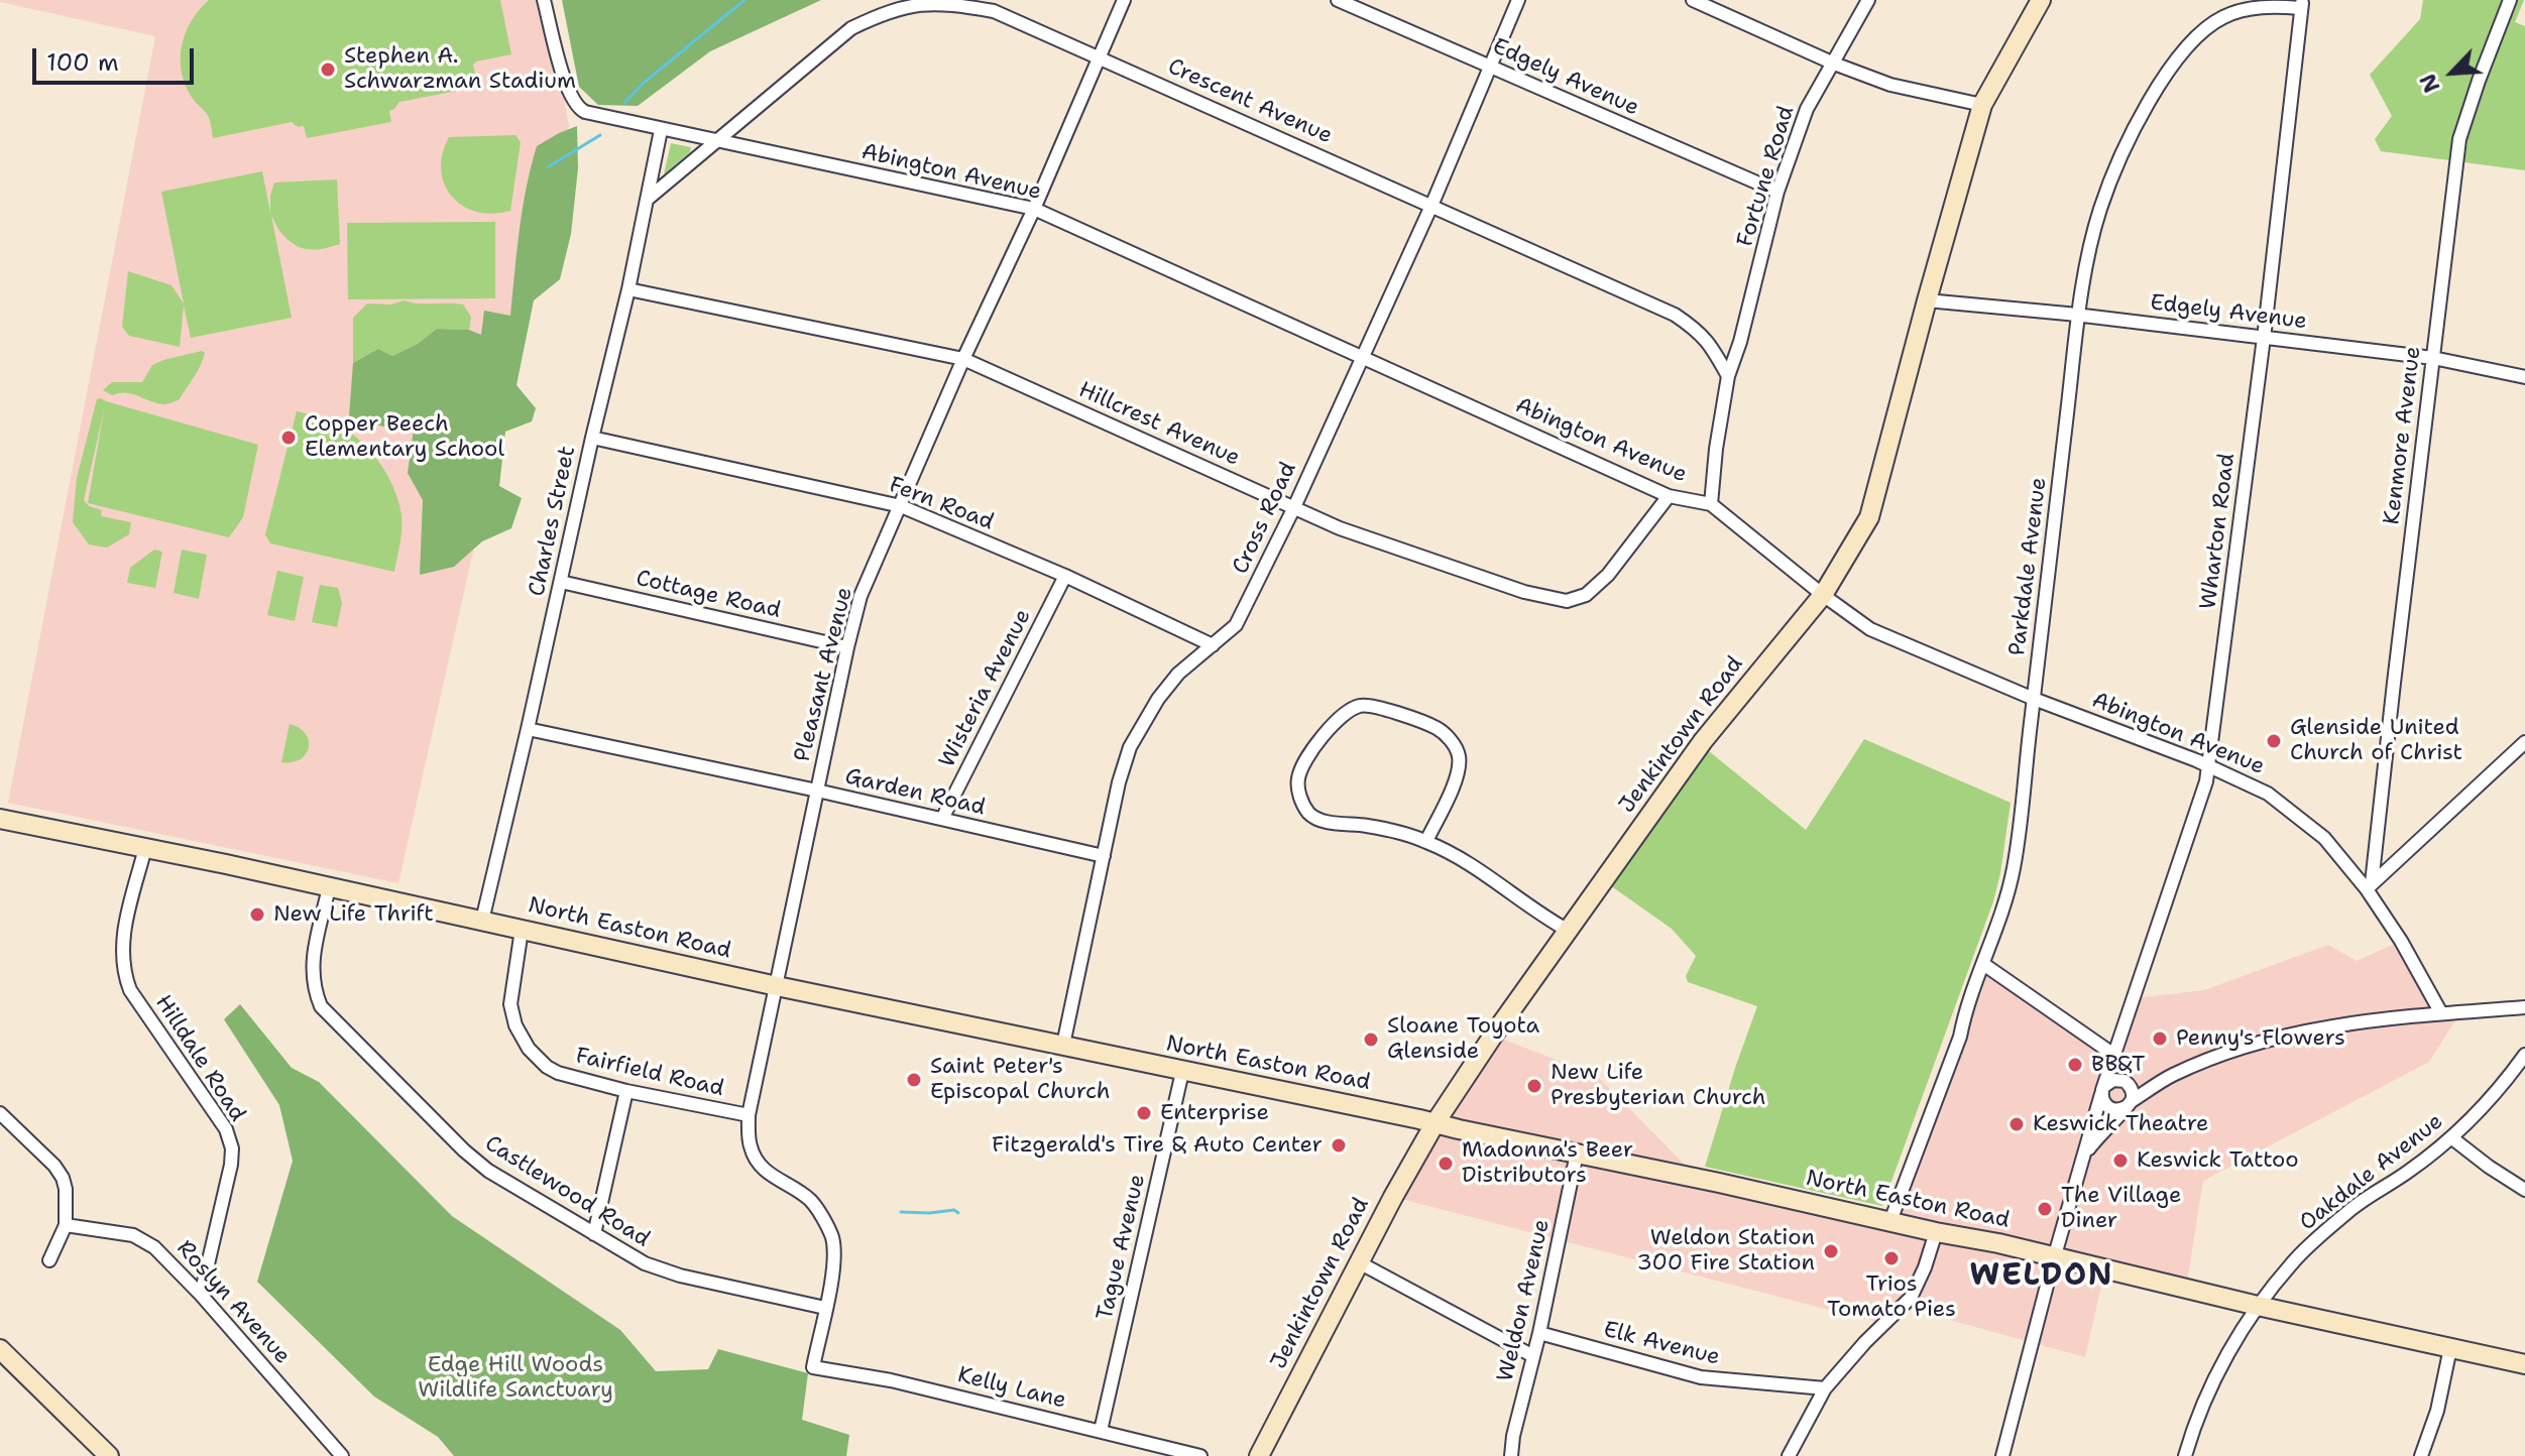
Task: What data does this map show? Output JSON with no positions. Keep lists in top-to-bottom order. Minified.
{"streets":{"main road":["Jenkintown Road","North Easton Road"],"street":["Edgely Avenue","Crescent Avenue","Abington Avenue","Fortune Road","Hillcrest Avenue","Kenmore Avenue","Fern Road","Cross Road","Charles Street","Wharton Road","Parkdale Avenue","Cottage Road","Pleasant Avenue","Wisteria Avenue","Garden Road","Hilldale Road","Fairfield Road","Oakdale Avenue","Castlewood Road","Tague Avenue","Weldon Avenue","Roslyn Avenue","Elk Avenue","Kelly Lane"]},"crossings":[["Edgely Avenue","Fortune Road"],["Edgely Avenue","Kenmore Avenue"],["Edgely Avenue","Cross Road"],["Edgely Avenue","Wharton Road"],["Edgely Avenue","Parkdale Avenue"],["Edgely Avenue","Jenkintown Road"],["Crescent Avenue","Abington Avenue"],["Crescent Avenue","Fortune Road"],["Crescent Avenue","Cross Road"],["Crescent Avenue","Charles Street"],["Crescent Avenue","Pleasant Avenue"],["Abington Avenue","Hillcrest Avenue"],["Abington Avenue","Kenmore Avenue"],["Abington Avenue","Cross Road"],["Abington Avenue","Charles Street"],["Abington Avenue","Wharton Road"],["Abington Avenue","Parkdale Avenue"],["Abington Avenue","Pleasant Avenue"],["Abington Avenue","Jenkintown Road"],["Hillcrest Avenue","Cross Road"],["Hillcrest Avenue","Charles Street"],["Hillcrest Avenue","Pleasant Avenue"],["Fern Road","Cross Road"],["Fern Road","Charles Street"],["Fern Road","Pleasant Avenue"],["Fern Road","Wisteria Avenue"],["Cross Road","Garden Road"],["Cross Road","North Easton Road"],["Charles Street","Cottage Road"],["Charles Street","Garden Road"],["Charles Street","North Easton Road"],["Wharton Road","Parkdale Avenue"],["Wharton Road","North Easton Road"],["Parkdale Avenue","North Easton Road"],["Cottage Road","Pleasant Avenue"],["Pleasant Avenue","Garden Road"],["Pleasant Avenue","North Easton Road"],["Pleasant Avenue","Fairfield Road"],["Pleasant Avenue","Castlewood Road"],["Pleasant Avenue","Kelly Lane"],["Wisteria Avenue","Garden Road"],["Jenkintown Road","North Easton Road"],["North Easton Road","Hilldale Road"],["North Easton Road","Fairfield Road"],["North Easton Road","Oakdale Avenue"],["North Easton Road","Castlewood Road"],["North Easton Road","Tague Avenue"],["North Easton Road","Weldon Avenue"],["Hilldale Road","Roslyn Avenue"],["Tague Avenue","Kelly Lane"],["Weldon Avenue","Elk Avenue"]],"districts":["WELDON"],"parks":["Edge Hill Woods Wildlife Sanctuary"],"places":["Stephen A. Schwarzman Stadium","Copper Beech Elementary School","Glenside United Church of Christ","New Life Thrift","Penny's Flowers","Sloane Toyota Glenside","BB&T","Saint Peter's Episcopal Church","New Life Presbyterian Church","Enterprise","Keswick Theatre","Fitzgerald's Tire & Auto Center","Keswick Tattoo","Madonna's Beer Distributors","The Village Diner","Weldon Station 300 Fire Station","Trios Tomato Pies"],"scale_bar":"100 m","north":"bottom left"}
